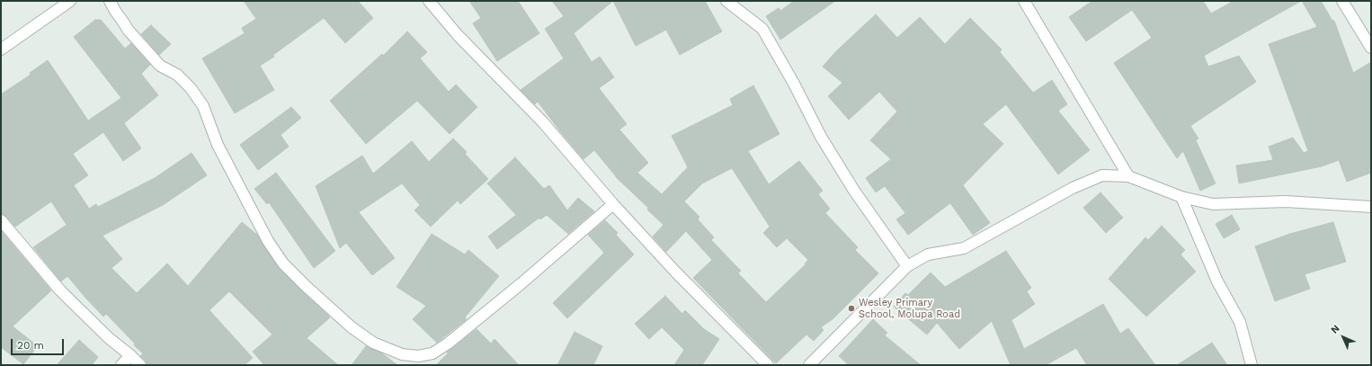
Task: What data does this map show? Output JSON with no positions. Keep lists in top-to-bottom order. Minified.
{"places":["Wesley Primary School, Molupa Road"],"scale_bar":"20 m","north":"top left"}
